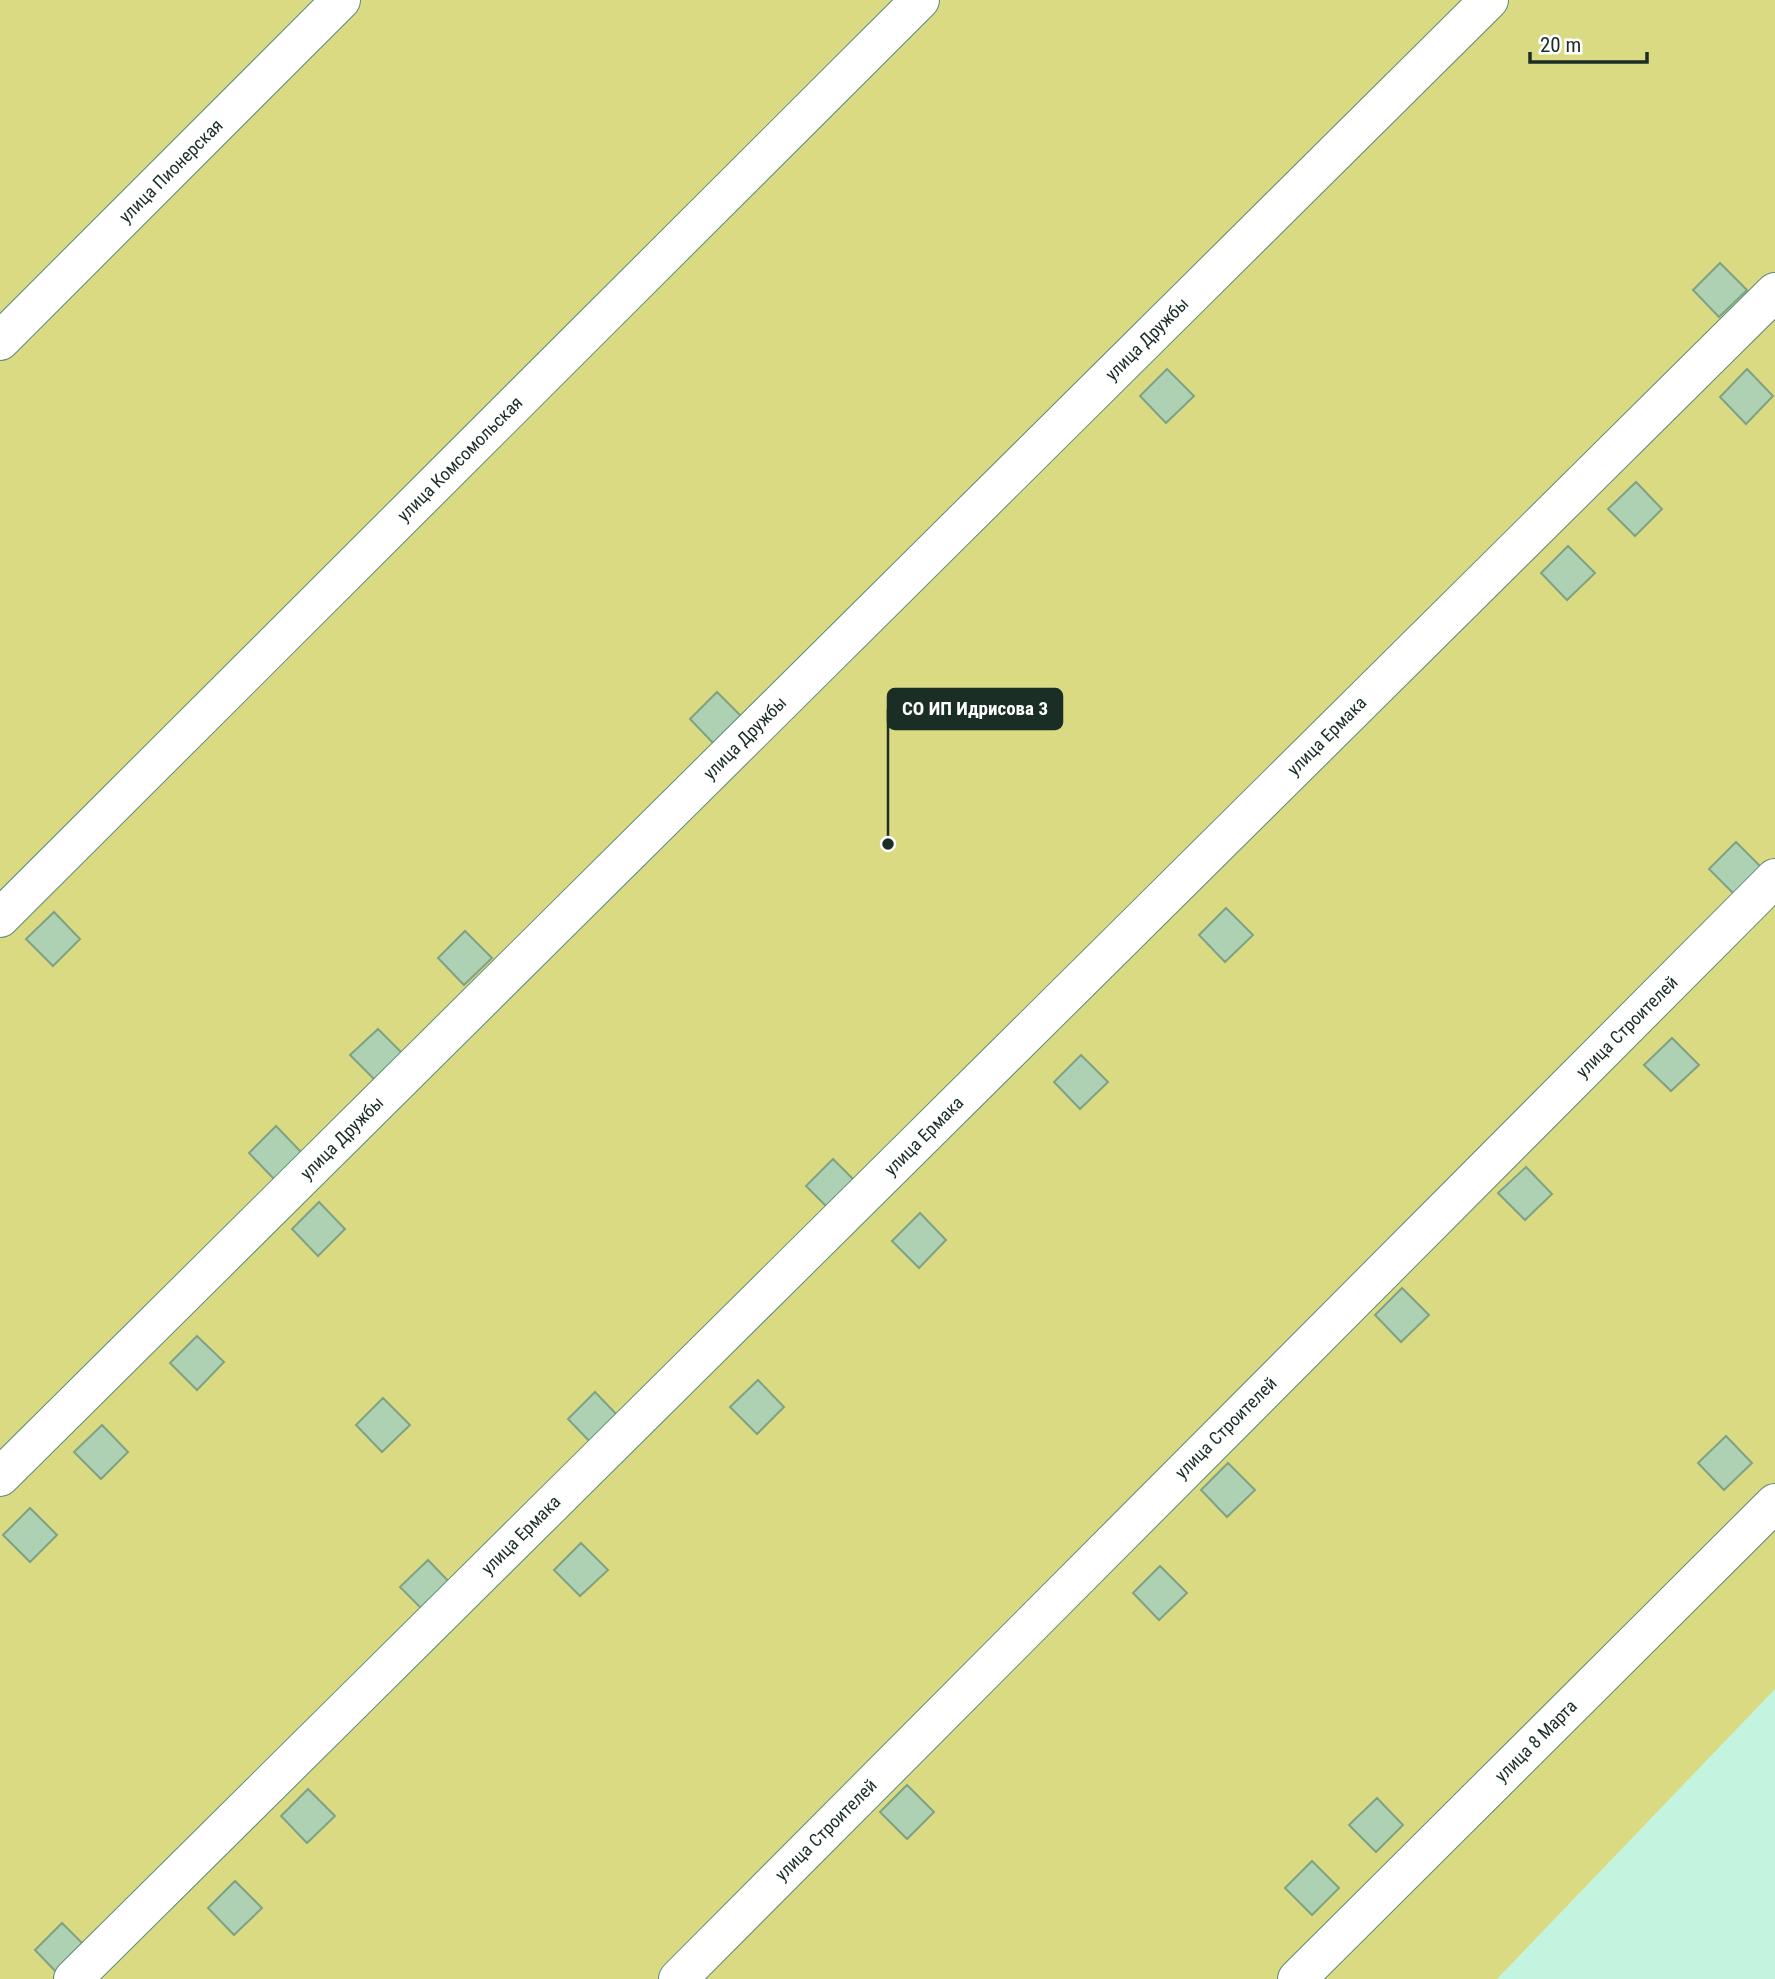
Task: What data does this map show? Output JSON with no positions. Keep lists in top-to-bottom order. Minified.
{"streets":{"street":["улица Пионерская","улица Дружбы","улица Комсомольская","улица Ермака","улица Строителей","улица 8 Марта"]},"places":["СО ИП Идрисова 3"],"scale_bar":"20 m"}
